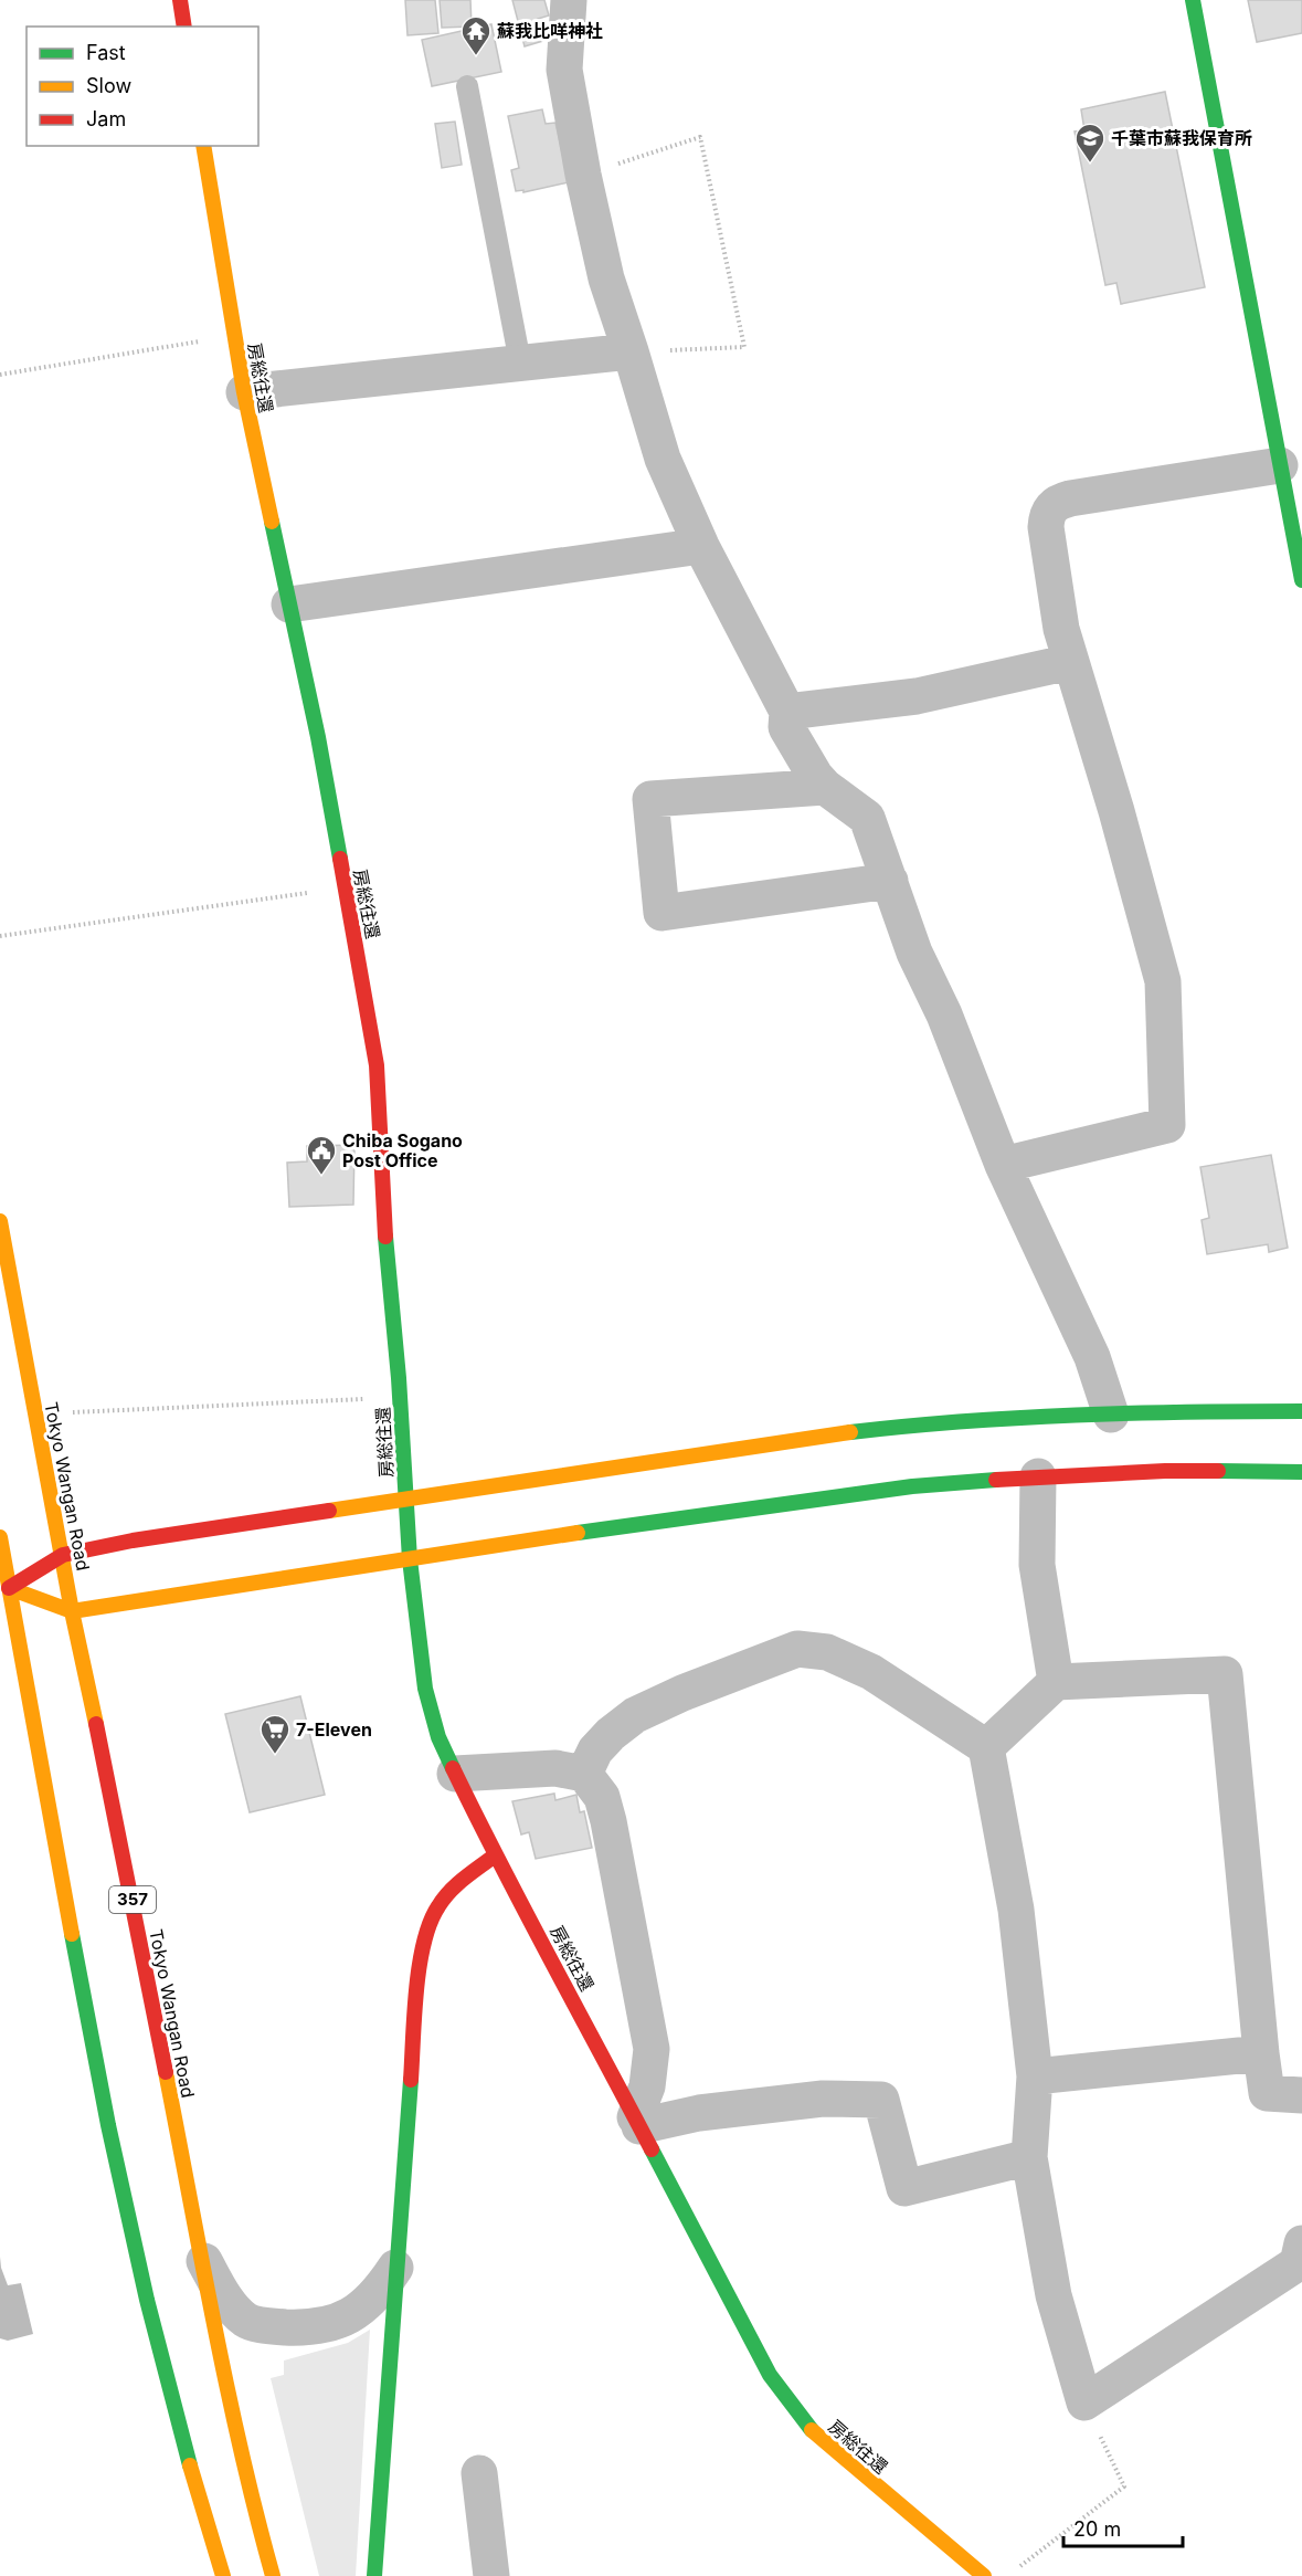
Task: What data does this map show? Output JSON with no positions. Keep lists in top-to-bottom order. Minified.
{"streets":{"main road":["房総往還","Tokyo Wangan Road","357"]},"places":{"temple":["蘇我比咩神社"],"school or university":["千葉市蘇我保育所"],"public building":["Chiba Sogano Post Office"],"supermarket":["7-Eleven"]},"legend":["Fast","Slow","Jam"],"scale_bar":"20 m"}
